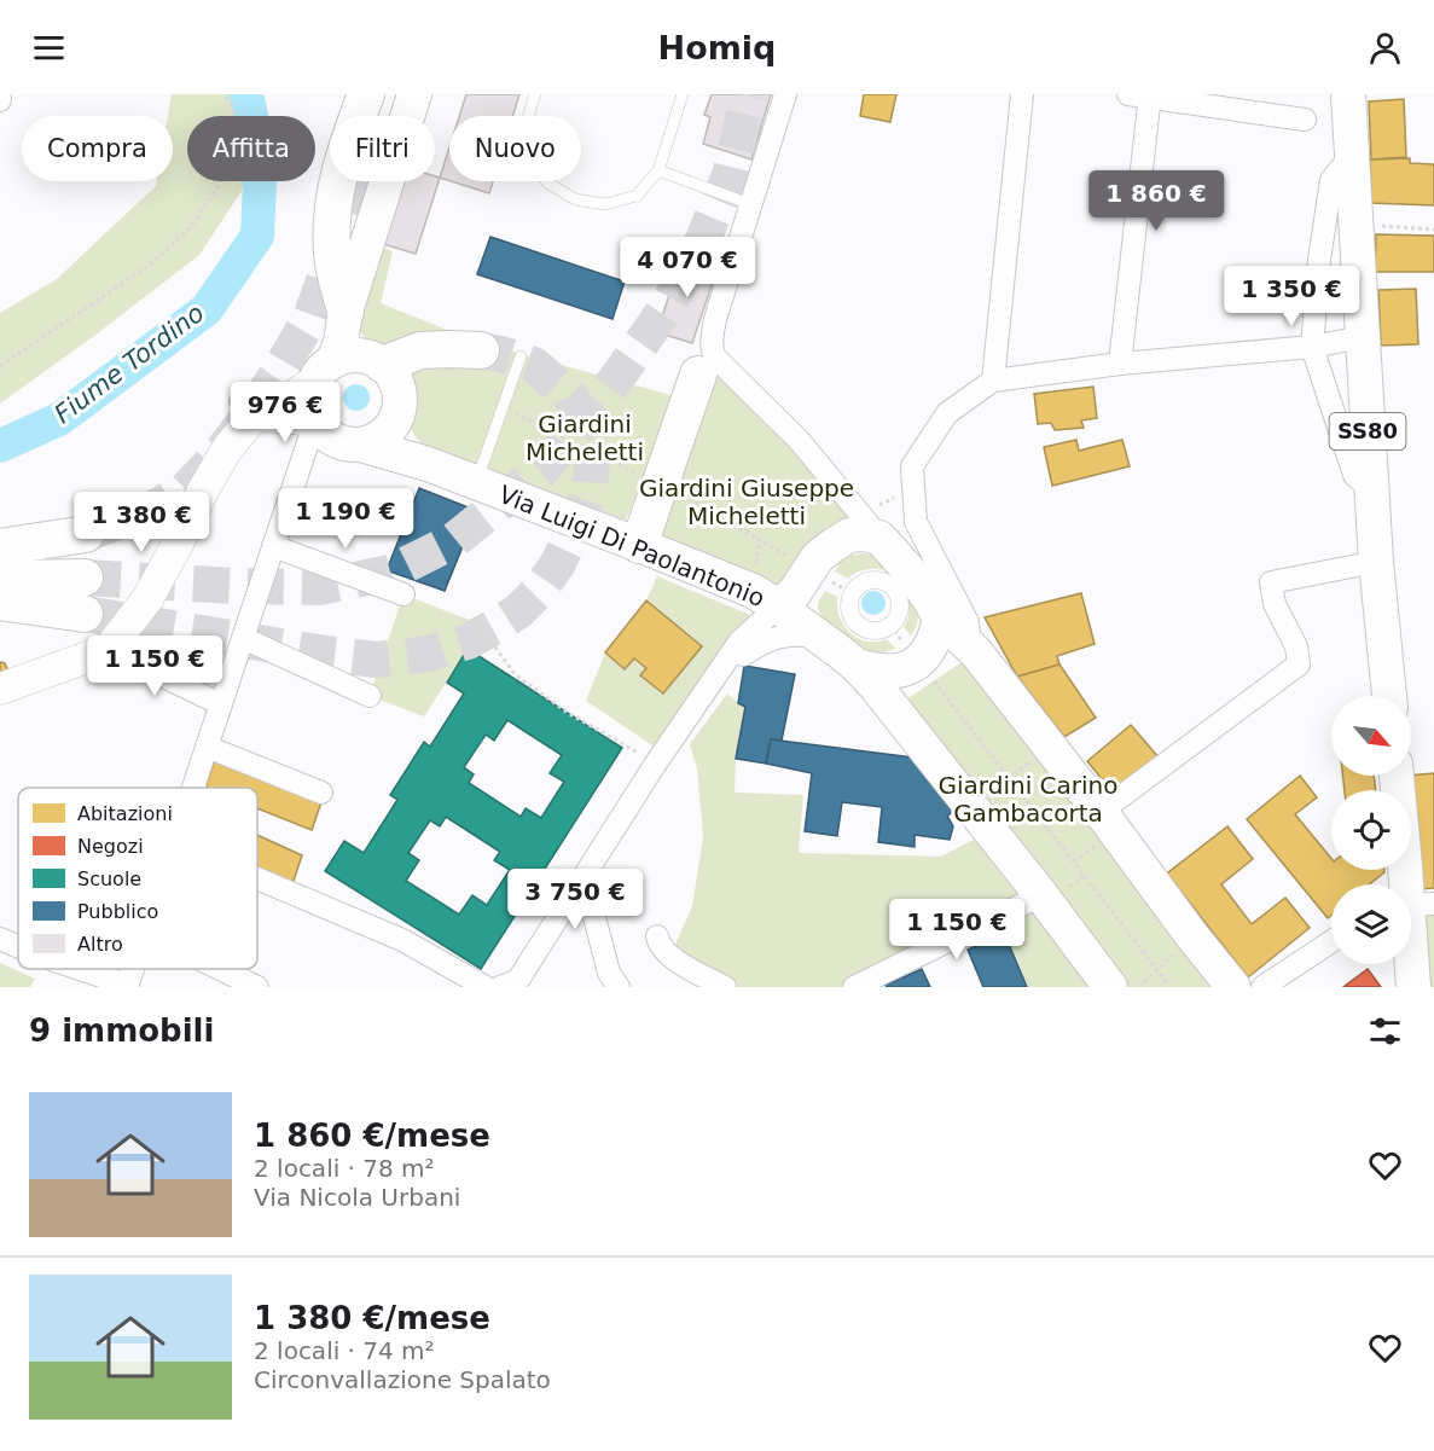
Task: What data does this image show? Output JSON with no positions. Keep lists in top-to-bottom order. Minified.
{"streets":{"main road":["SS80","Via Luigi Di Paolantonio"]},"water":["Fiume Tordino"],"parks":["Giardini Micheletti","Giardini Giuseppe Micheletti","Giardini Carino Gambacorta"],"legend":["Abitazioni","Negozi","Scuole","Pubblico","Altro"],"north":"bottom right","page":{"header":"Homiq","chip":["Compra","Affitta","Filtri","Nuovo"],"price":["1 860 €","4 070 €","1 350 €","976 €","1 190 €","1 380 €","1 150 €","3 750 €","1 150 €"],"heading":"9 immobili","list":[{"name":"1 860 €/mese","note":"2 locali · 78 m² · Via Nicola Urbani"},{"name":"1 380 €/mese","note":"2 locali · 74 m² · Circonvallazione Spalato"}]}}
